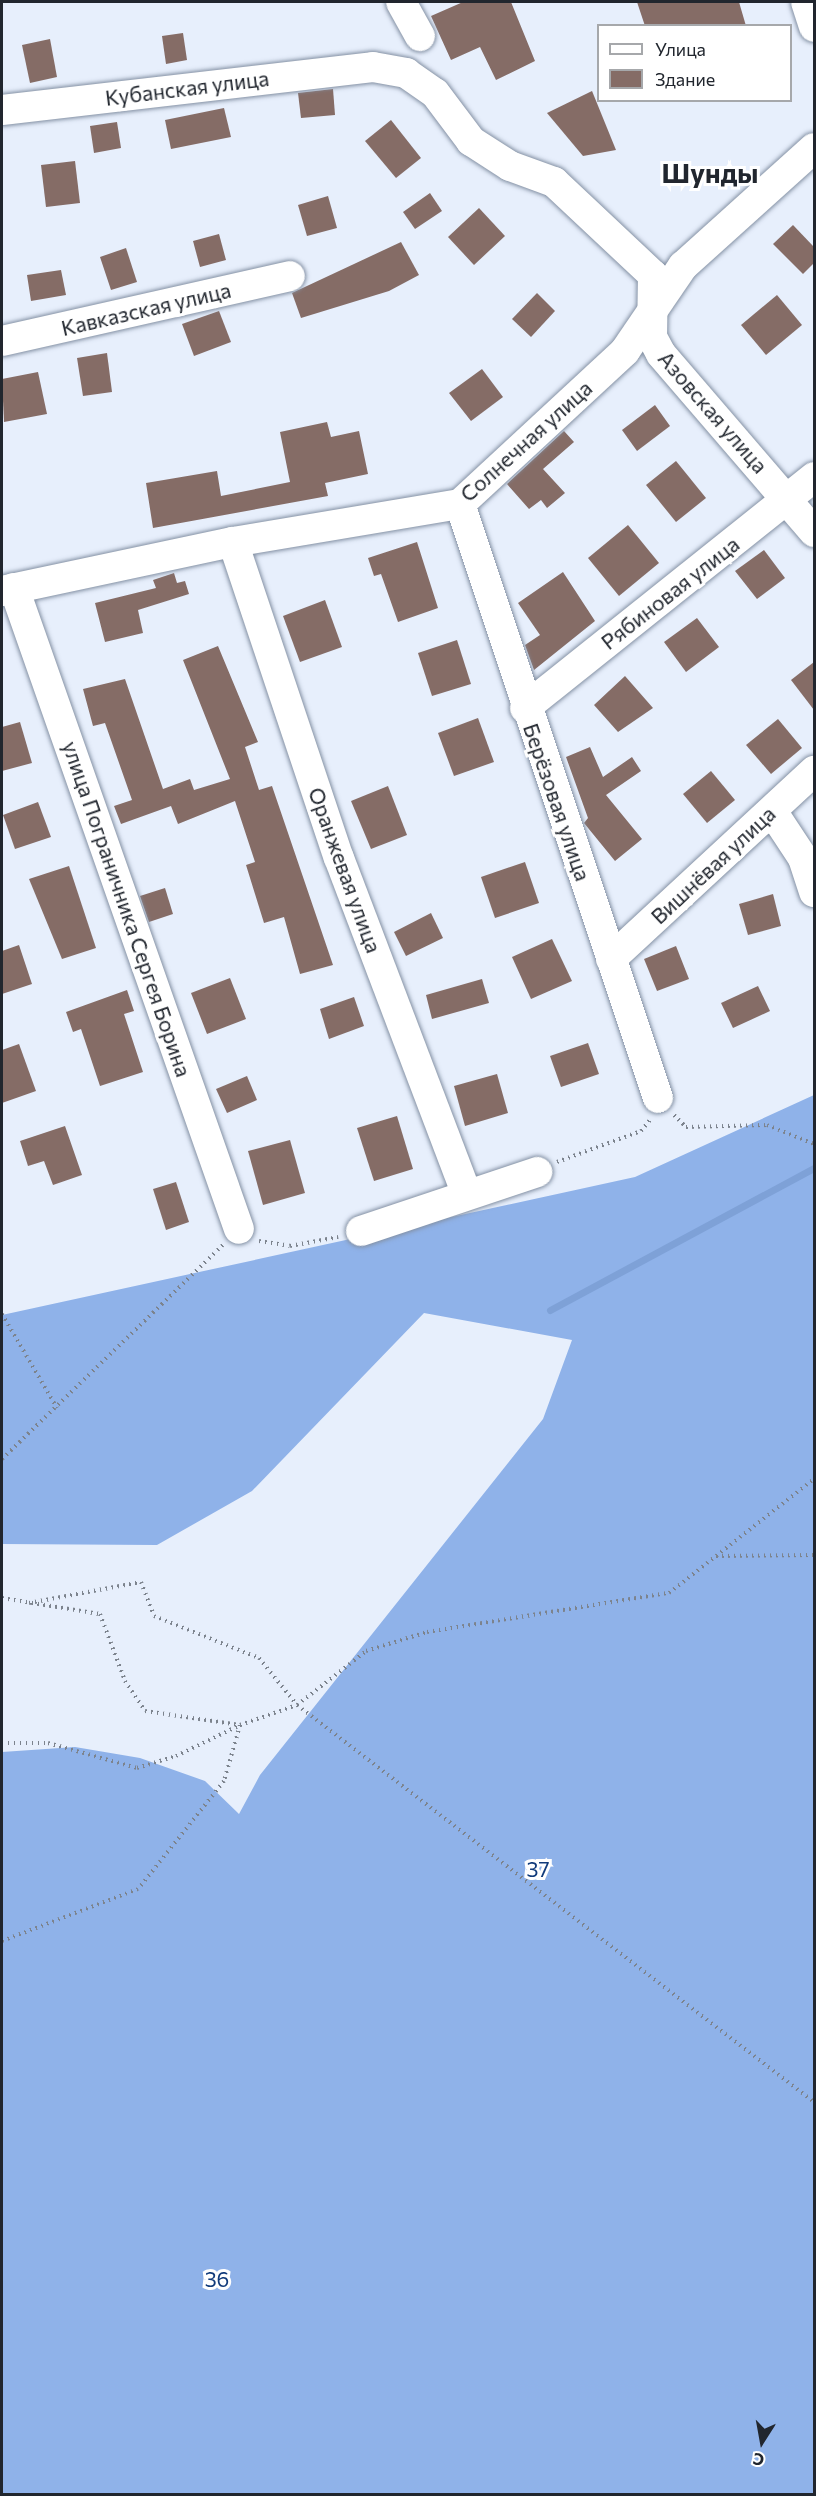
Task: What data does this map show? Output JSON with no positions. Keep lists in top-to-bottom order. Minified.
{"streets":{"street":["Кубанская улица","Кавказская улица","Азовская улица","Солнечная улица","Рябиновая улица","Берёзовая улица","Вишнёвая улица","Оранжевая улица","улица Пограничника Сергея Борина"]},"crossings":[["Кубанская улица","Азовская улица"],["Азовская улица","Солнечная улица"],["Азовская улица","Рябиновая улица"],["Солнечная улица","Берёзовая улица"],["Солнечная улица","Оранжевая улица"],["Солнечная улица","улица Пограничника Сергея Борина"],["Рябиновая улица","Берёзовая улица"],["Берёзовая улица","Вишнёвая улица"]],"districts":["Шунды"],"parks":["37","36"],"legend":["Улица","Здание"],"north":"bottom"}
